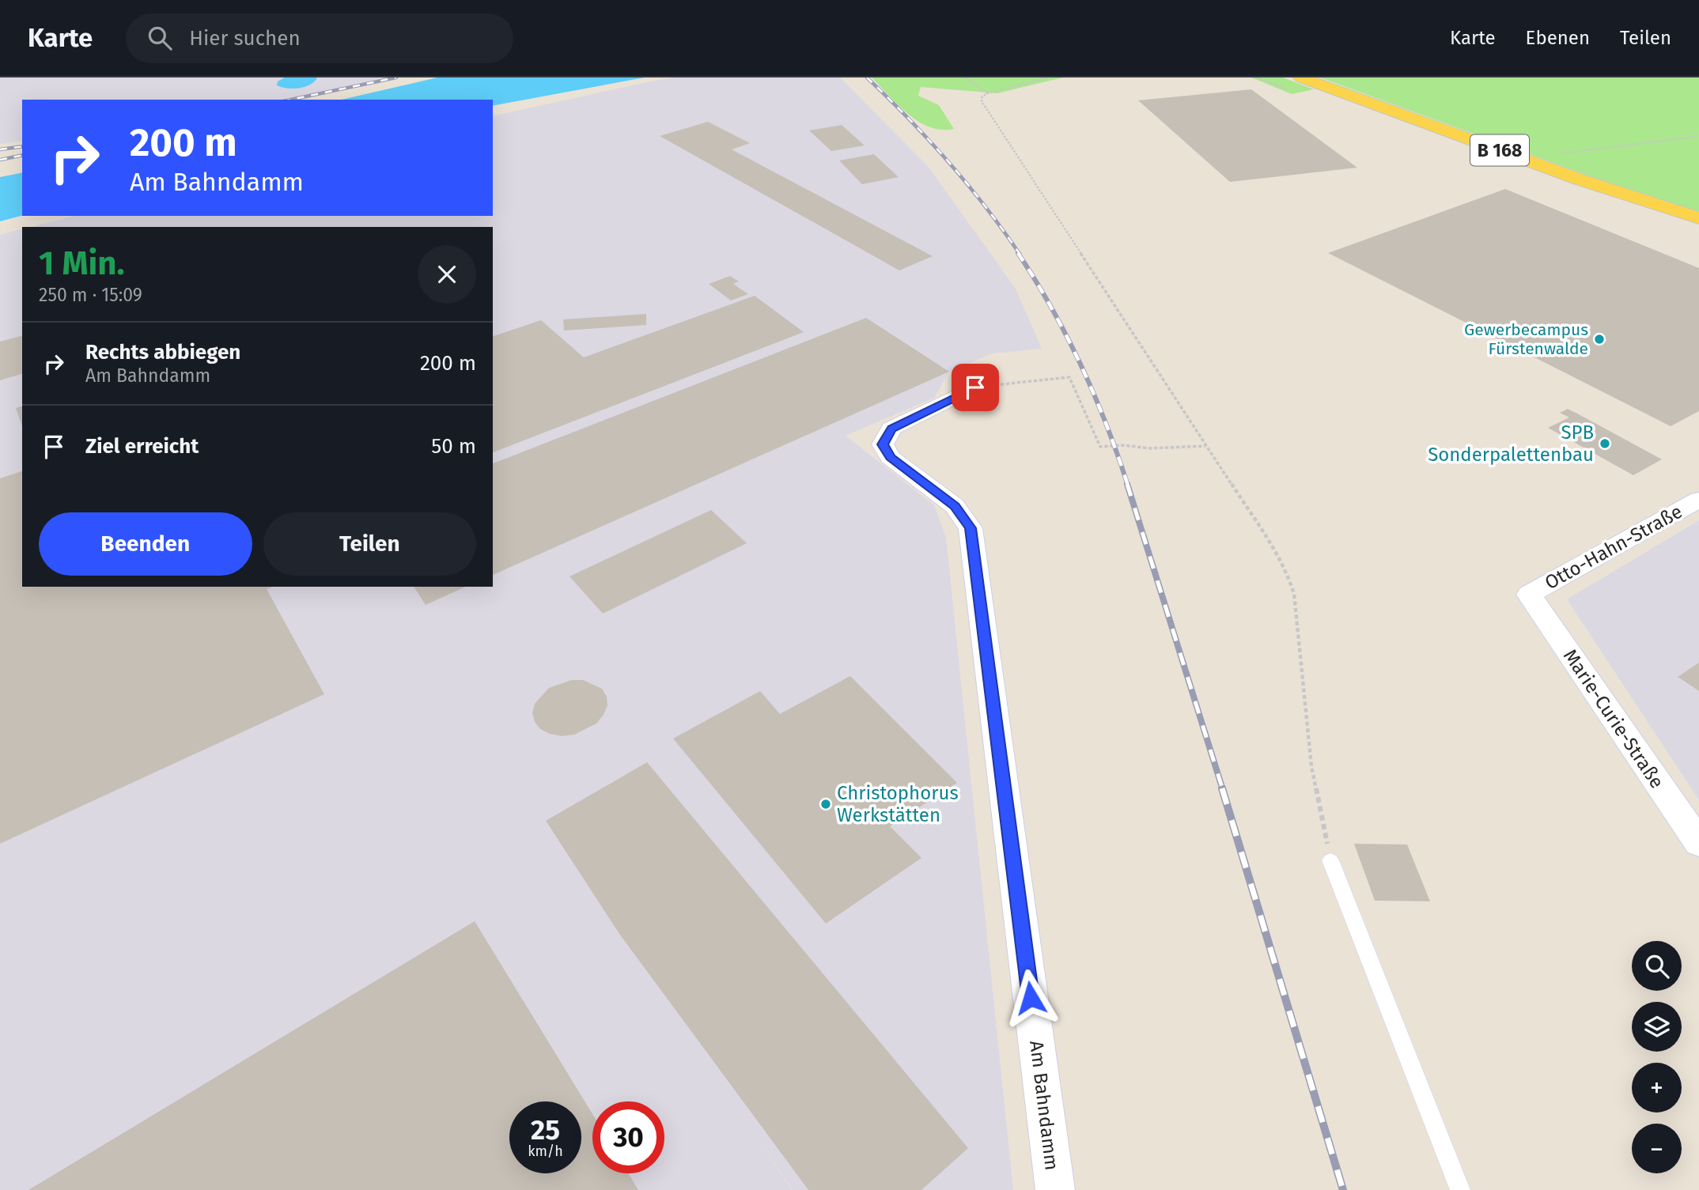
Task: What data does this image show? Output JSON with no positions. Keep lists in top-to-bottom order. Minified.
{"streets":{"main road":["B 168"],"street":["Otto-Hahn-Straße","Marie-Curie-Straße","Am Bahndamm"]},"crossings":[["Otto-Hahn-Straße","Marie-Curie-Straße"]],"places":["Gewerbecampus Fürstenwalde","SPB Sonderpalettenbau","Christophorus Werkstätten"],"page":{"header":"Karte","search":"Hier suchen","nav":["Karte","Ebenen","Teilen"],"turn":["200 m","Am Bahndamm"],"heading":["1 Min.","250 m · 15:09"],"list":[{"name":"Rechts abbiegen","note":"Am Bahndamm","value":"200 m"},{"name":"Ziel erreicht","value":"50 m"}],"buttons":["Beenden","Teilen"],"map_buttons":["+","−"],"speed":"25 km/h","limit":"30"}}
